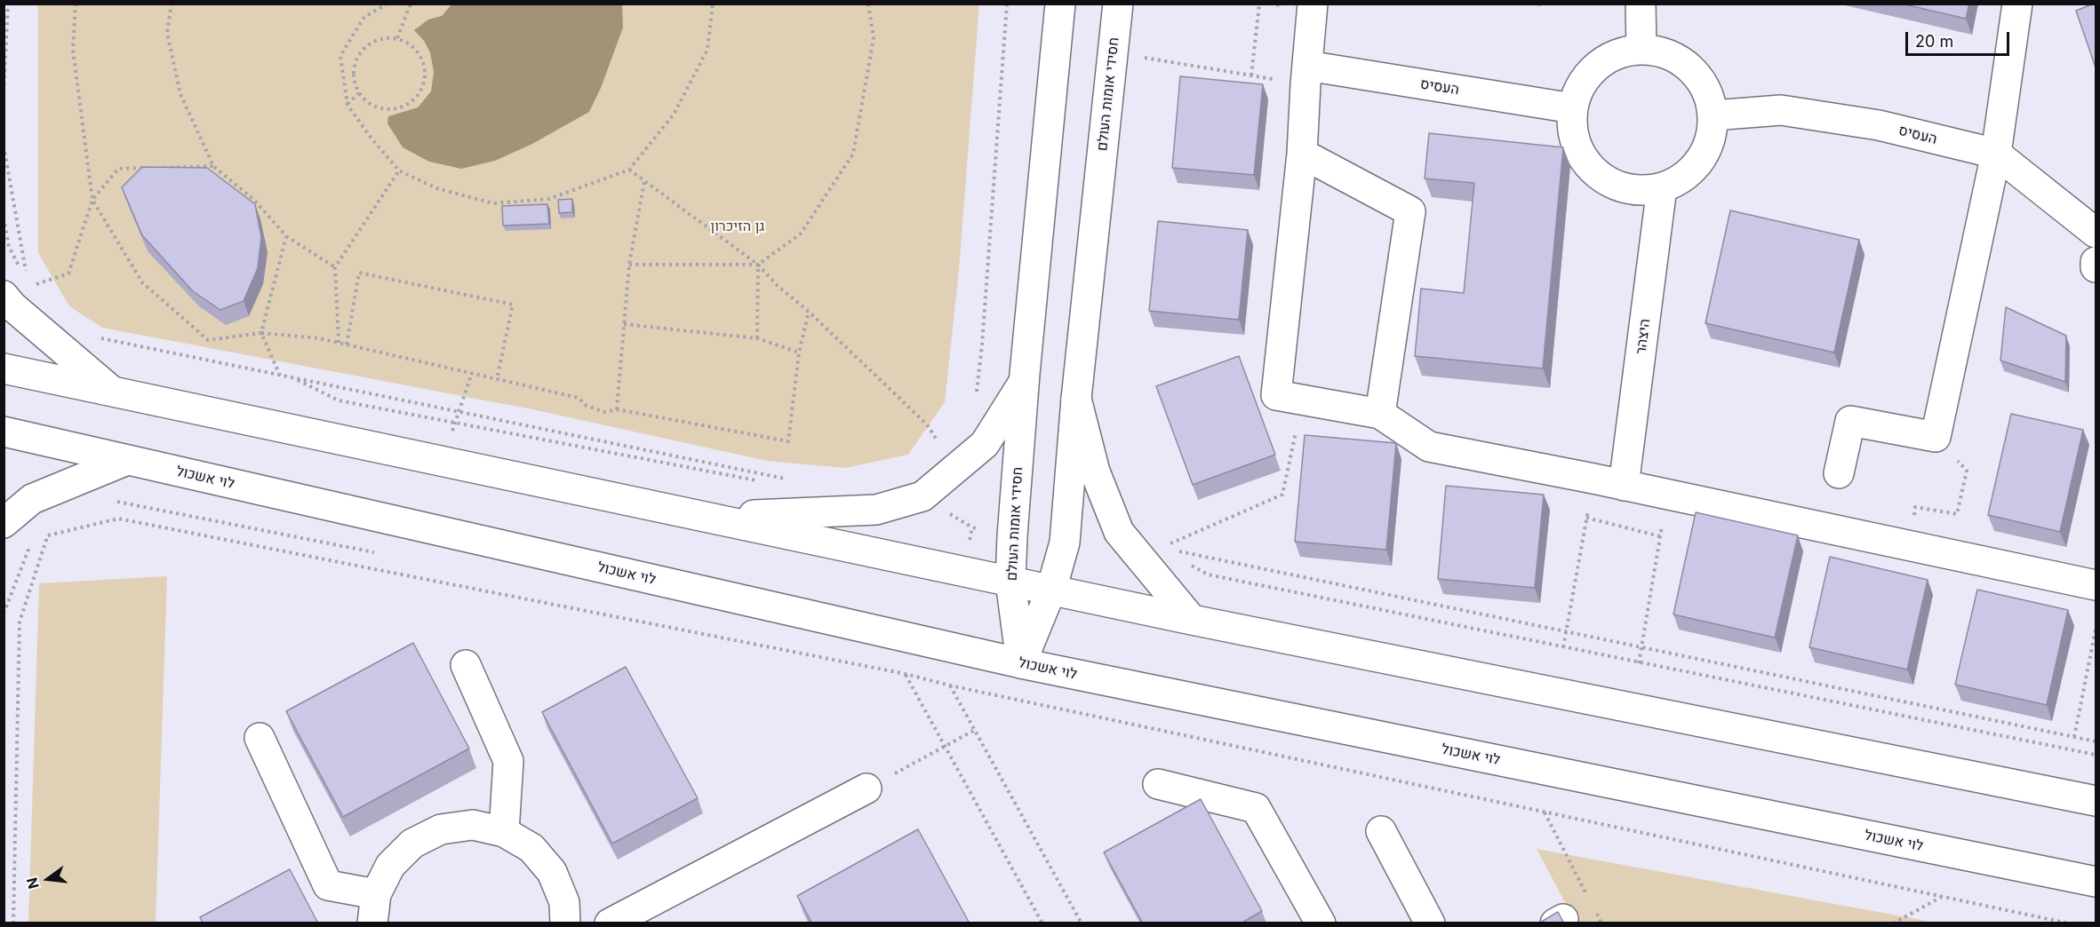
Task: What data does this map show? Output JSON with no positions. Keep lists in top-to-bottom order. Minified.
{"streets":{"main road":["העסיס","חסידי אומות העולם","היצהר","לוי אשכול"]},"crossings":[["העסיס","היצהר"],["חסידי אומות העולם","לוי אשכול"]],"parks":["גן הזיכרון"],"scale_bar":"20 m","north":"left"}
